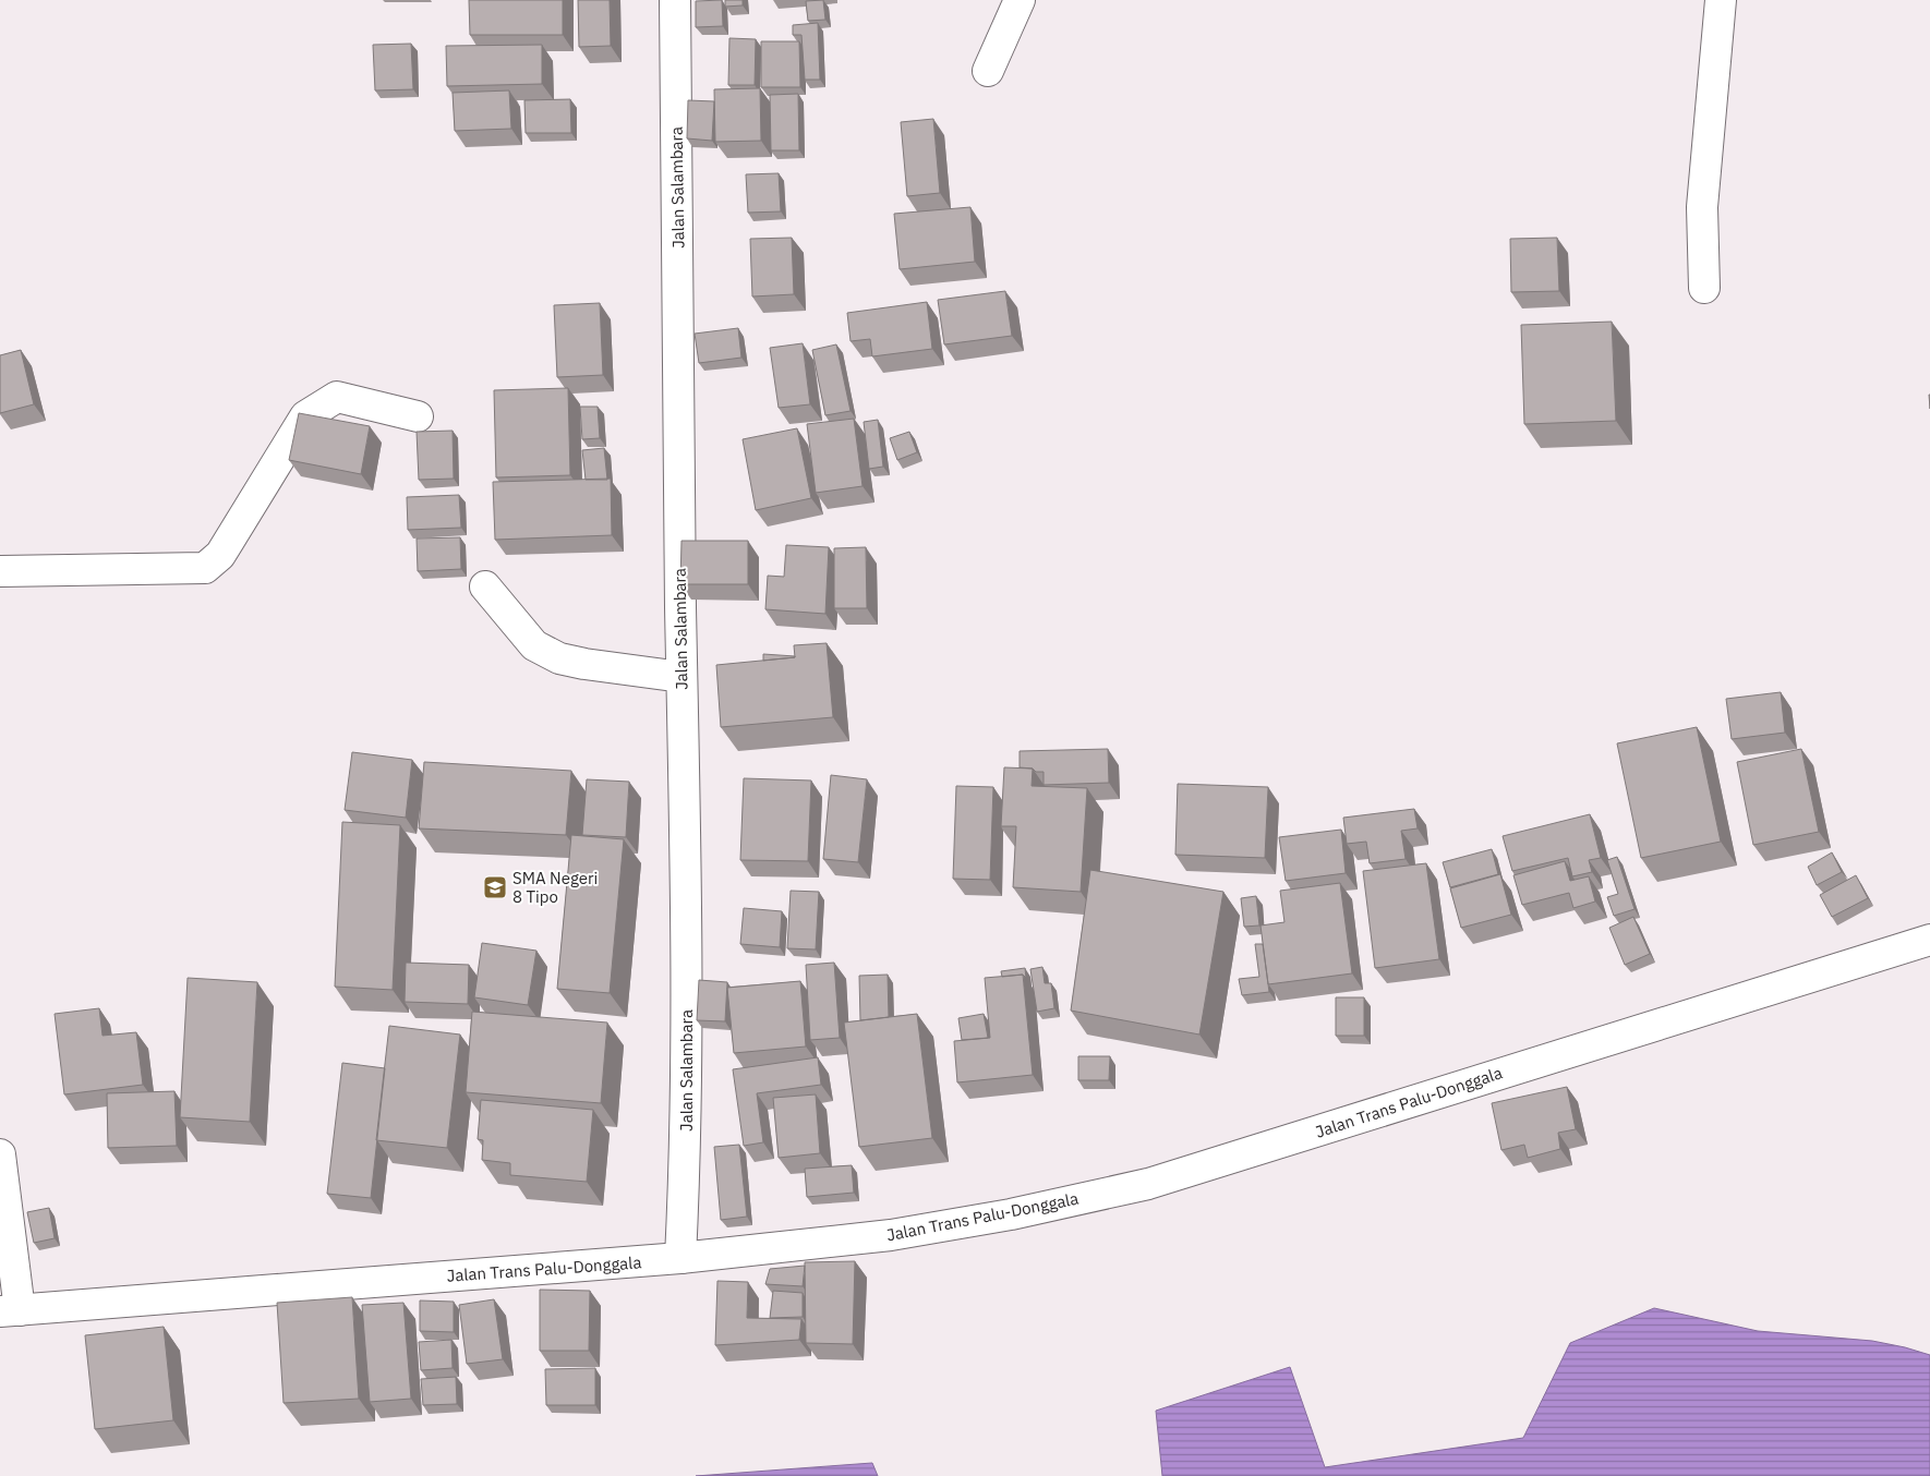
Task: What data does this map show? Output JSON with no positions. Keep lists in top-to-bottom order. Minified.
{"streets":{"main road":["Jalan Salambara","Jalan Trans Palu-Donggala"]},"crossings":[["Jalan Salambara","Jalan Trans Palu-Donggala"]],"places":{"school or university":["SMA Negeri 8 Tipo"]}}
